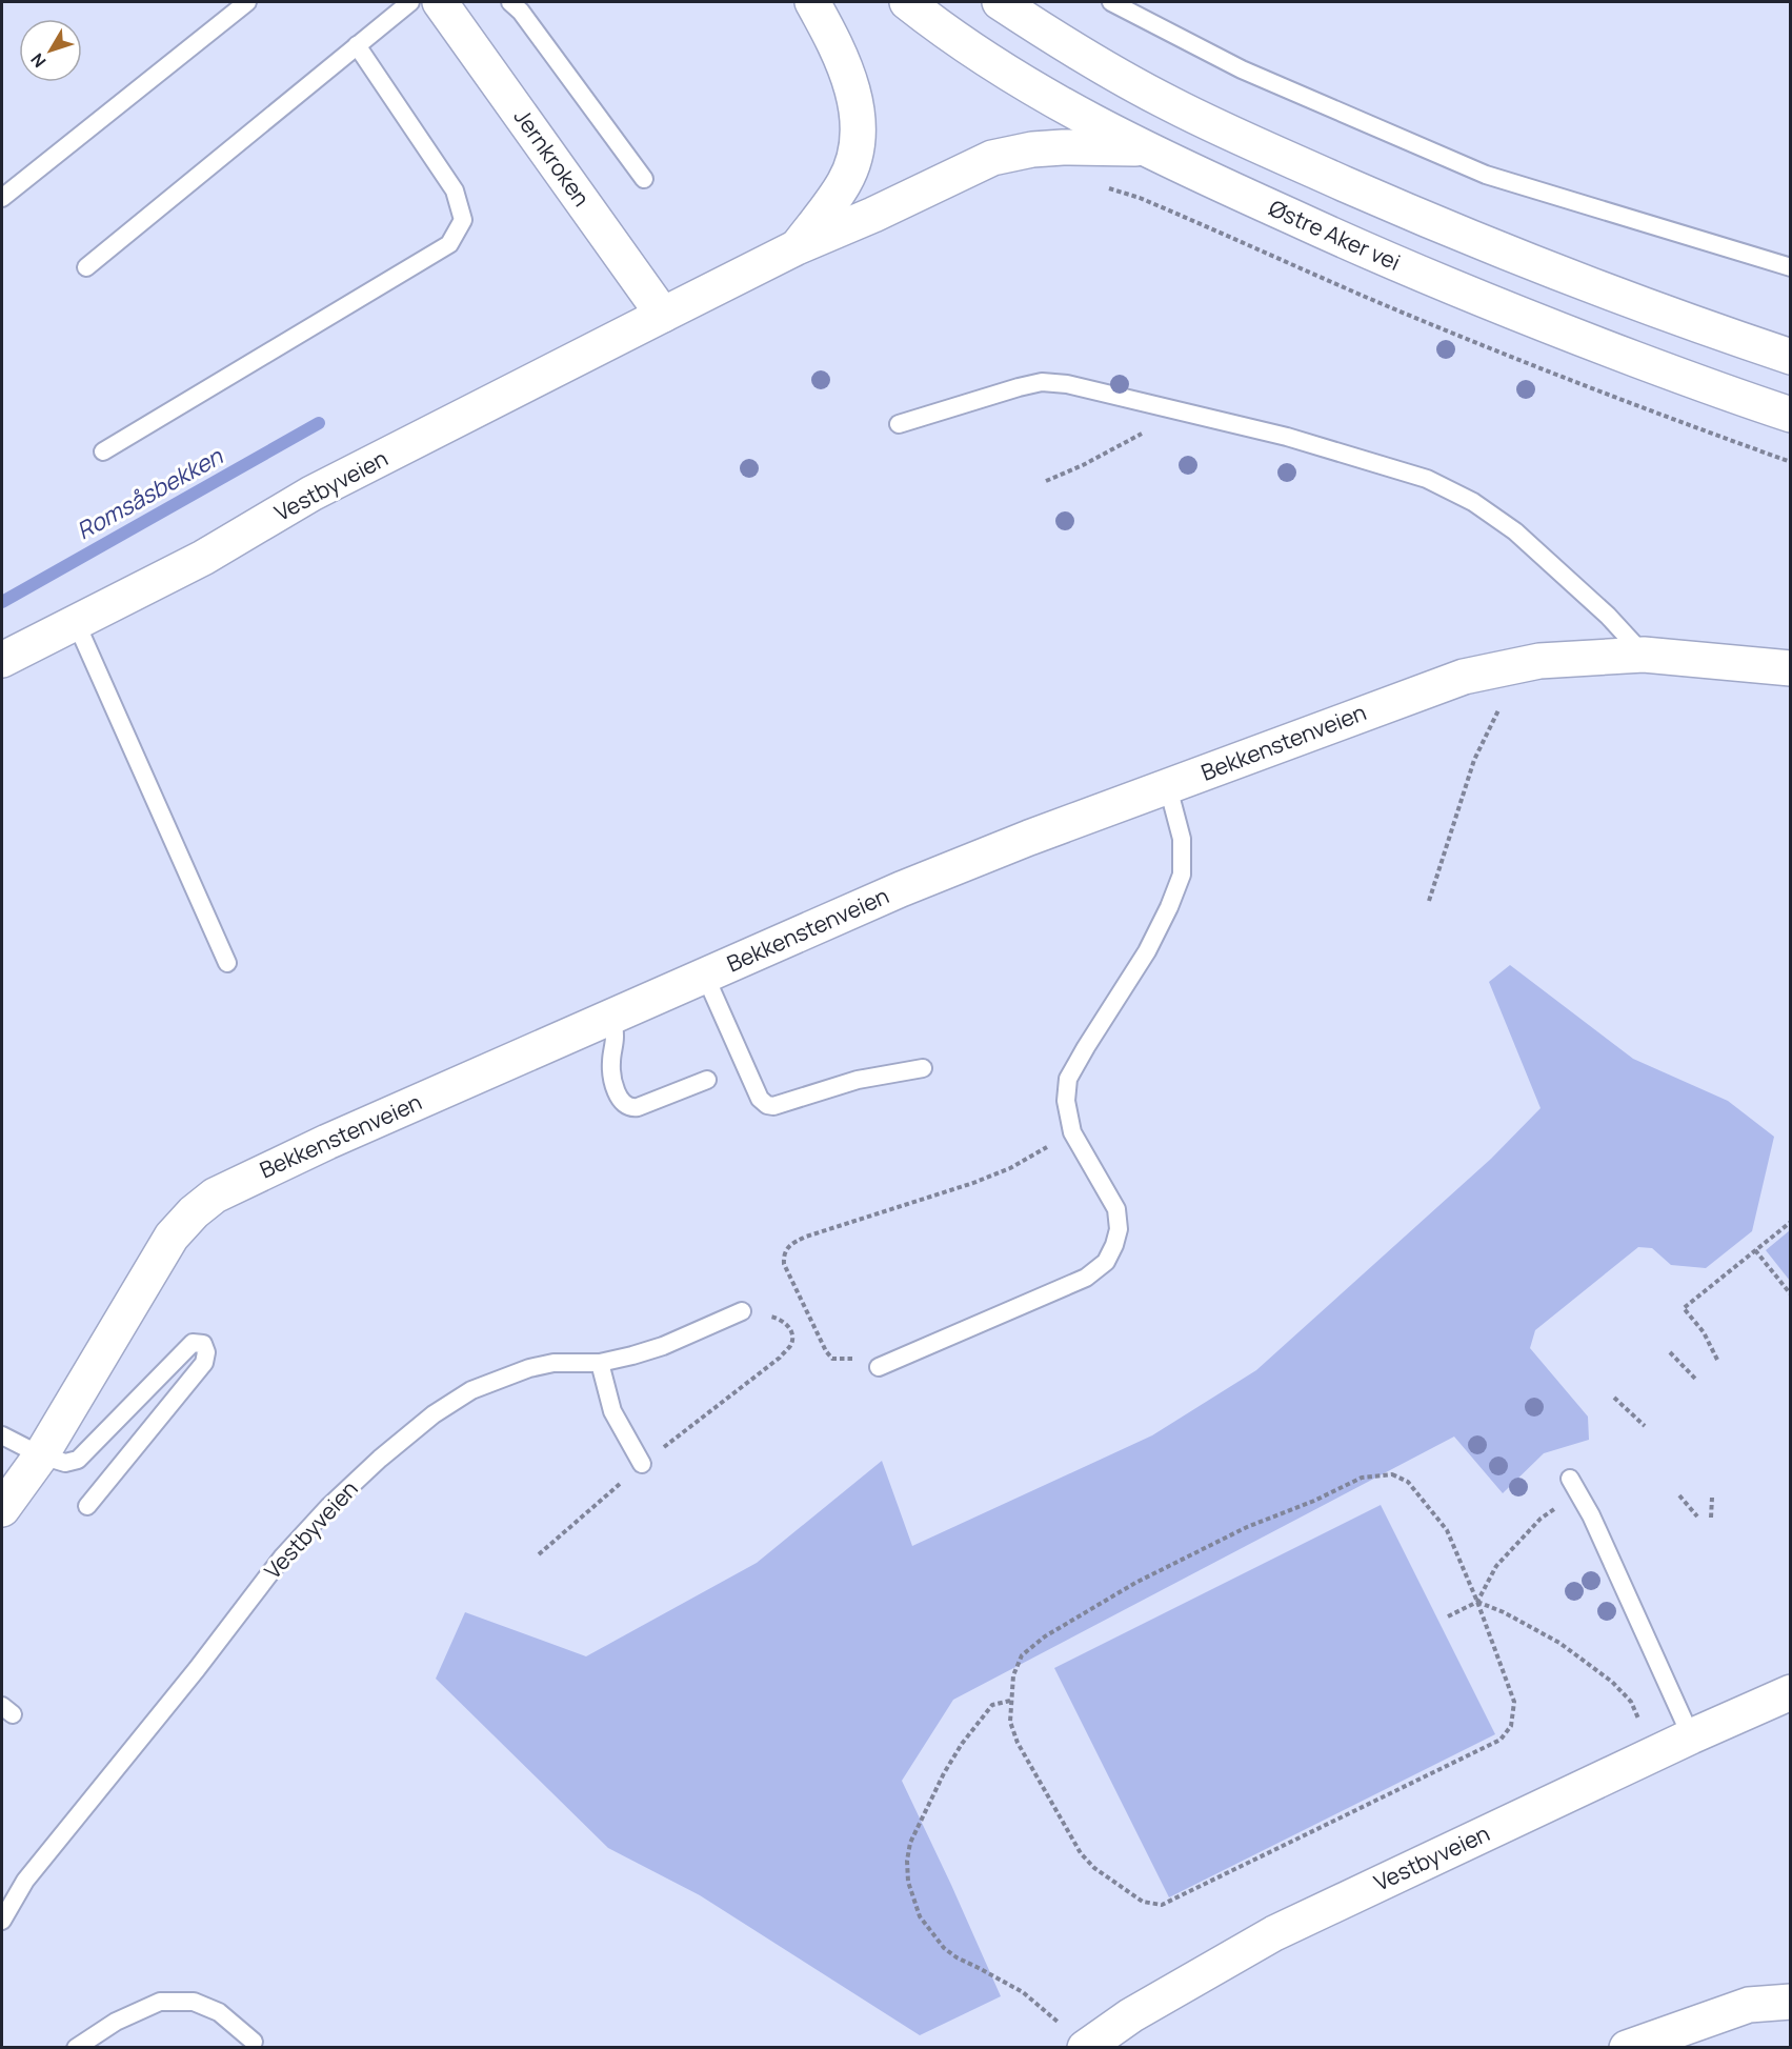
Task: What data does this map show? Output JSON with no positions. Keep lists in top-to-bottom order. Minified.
{"streets":{"main road":["Jernkroken","Østre Aker vei","Vestbyveien","Bekkenstenveien"]},"crossings":[["Jernkroken","Vestbyveien"],["Østre Aker vei","Vestbyveien"]],"water":["Romsåsbekken"],"north":"bottom left"}
